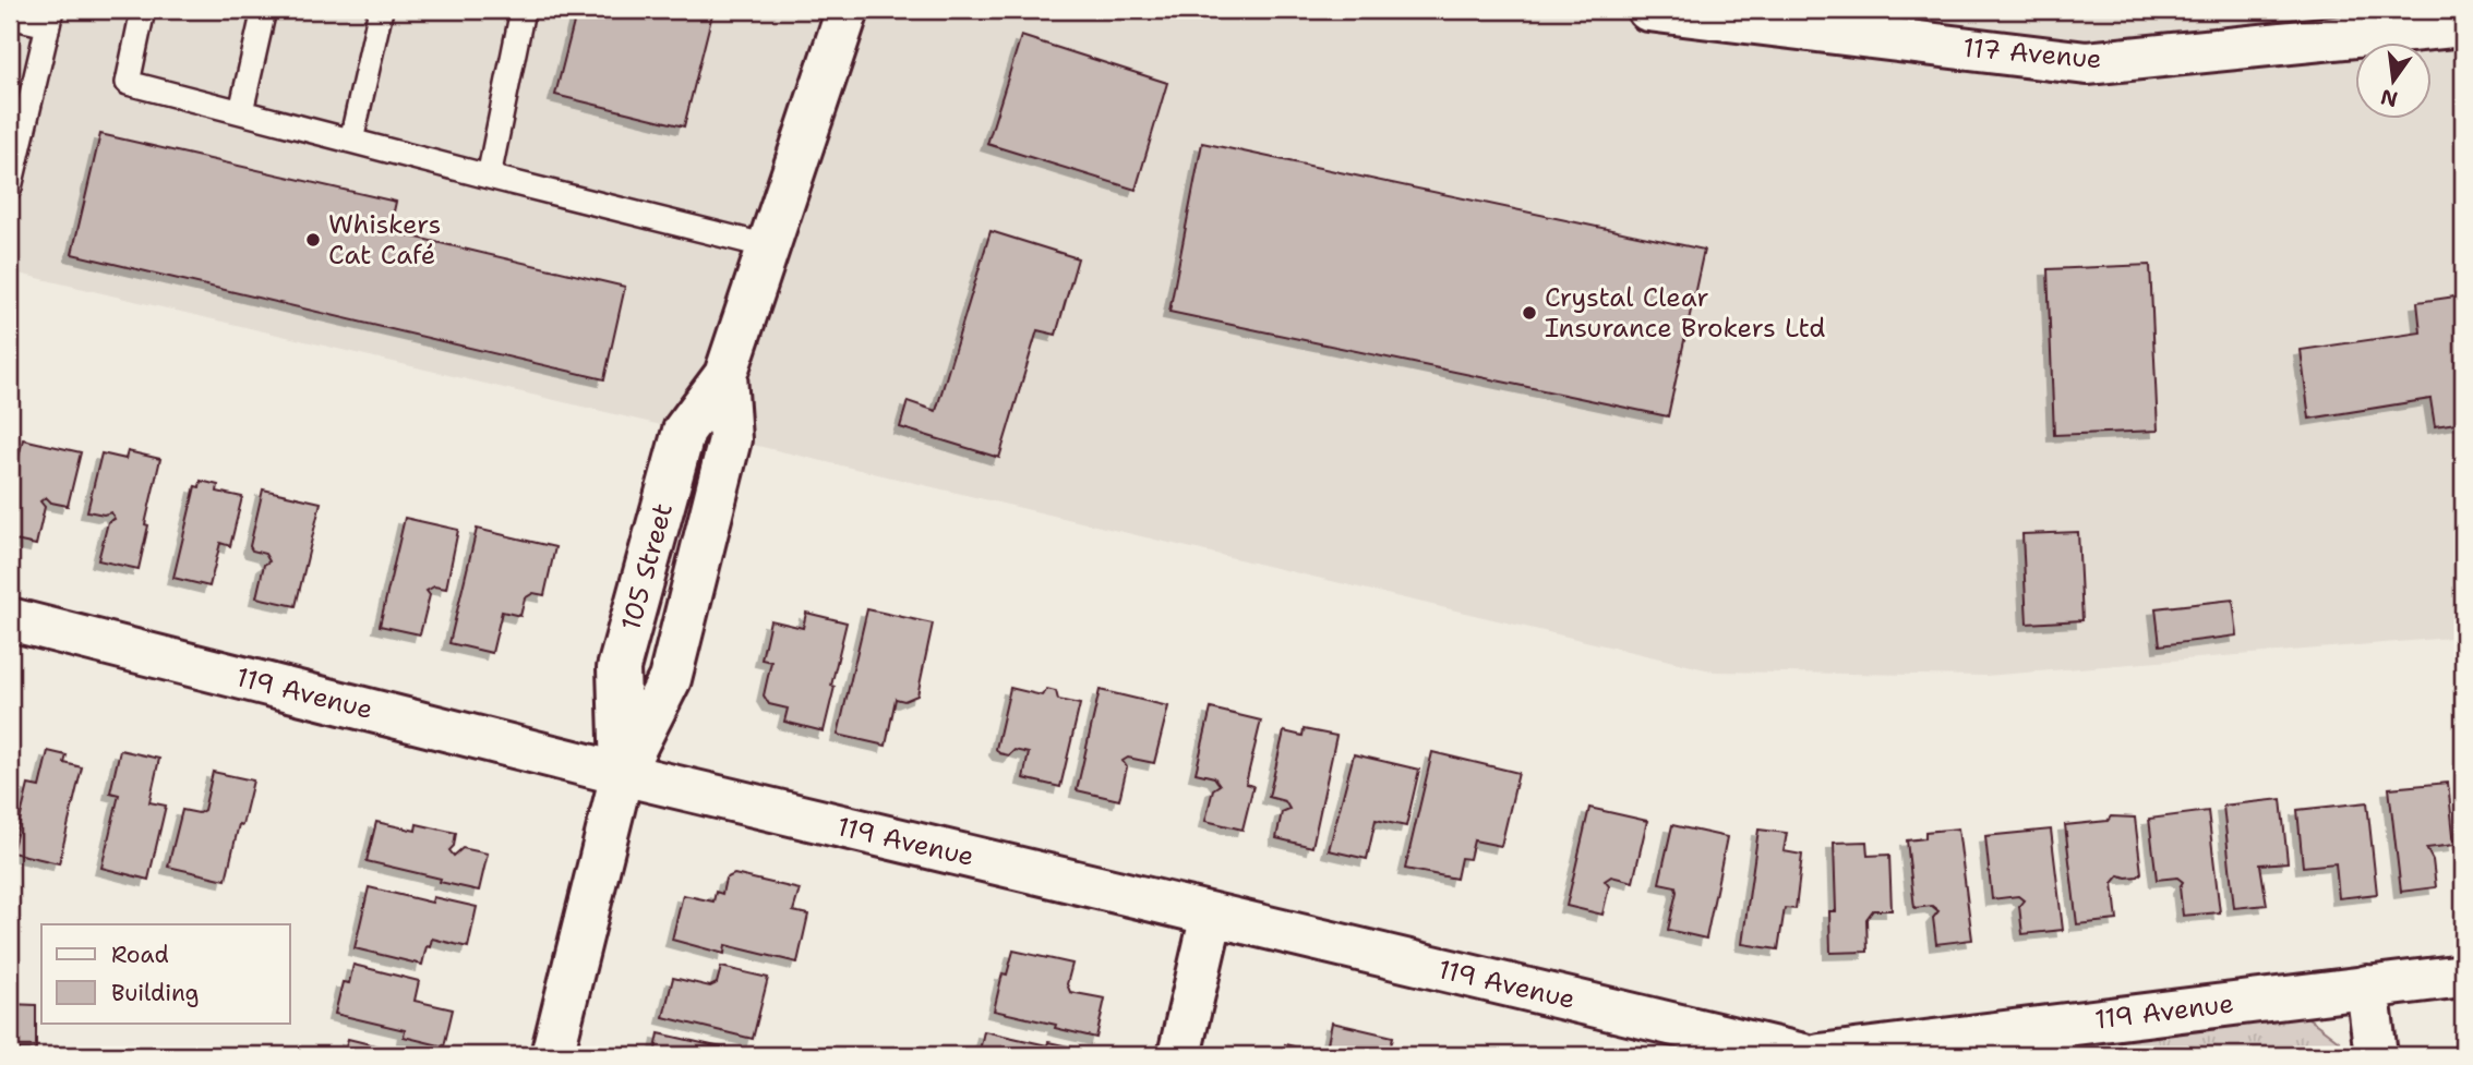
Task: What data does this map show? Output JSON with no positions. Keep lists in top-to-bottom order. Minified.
{"streets":{"street":["117 Avenue","105 Street","119 Avenue"]},"crossings":[["105 Street","119 Avenue"]],"places":["Whiskers Cat Café","Crystal Clear Insurance Brokers Ltd"],"legend":["Road","Building"],"north":"bottom"}
